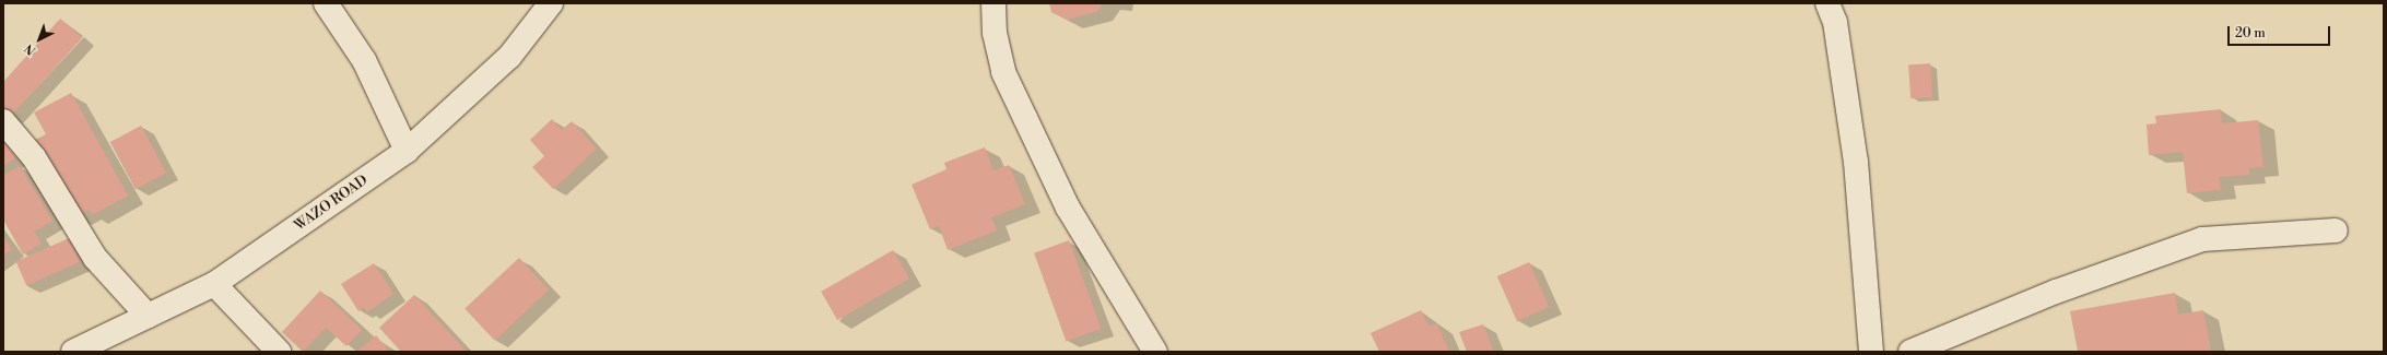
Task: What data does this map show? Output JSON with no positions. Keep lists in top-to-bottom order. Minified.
{"streets":{"street":["WAZO ROAD"]},"scale_bar":"20 m","north":"bottom left"}
